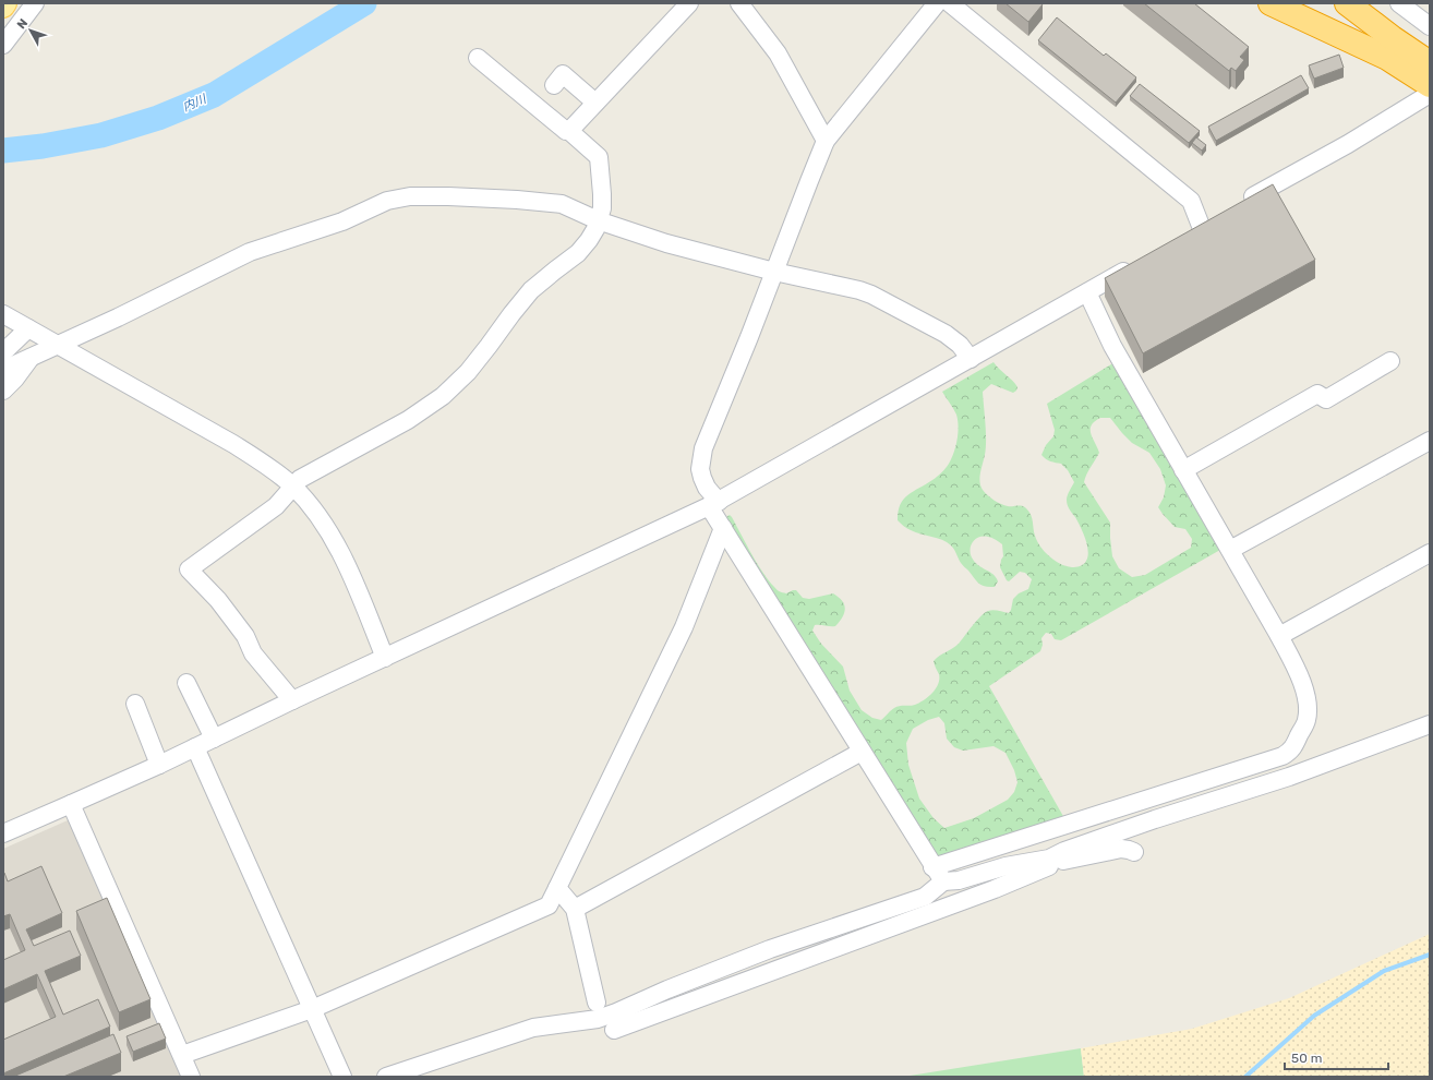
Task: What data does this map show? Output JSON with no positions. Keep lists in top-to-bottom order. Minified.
{"water":["内川"],"scale_bar":"50 m","north":"top left"}
